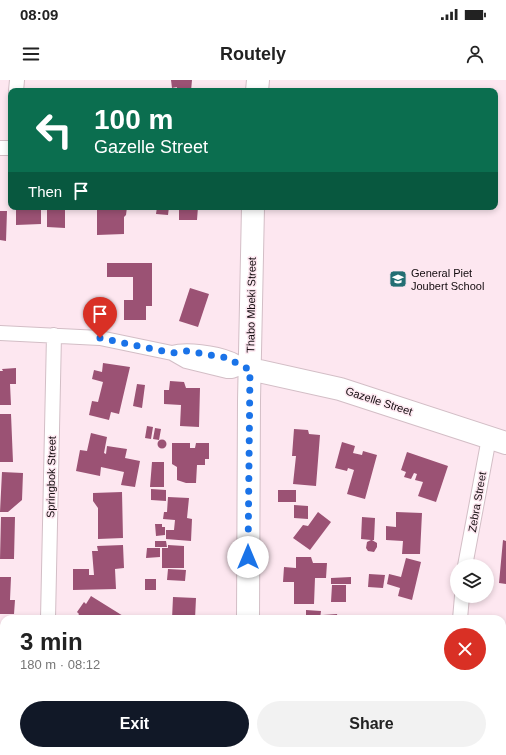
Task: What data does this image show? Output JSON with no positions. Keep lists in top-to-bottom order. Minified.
{"streets":{"main road":["Thabo Mbeki Street","Gazelle Street"],"street":["Springbok Street","Zebra Street"]},"crossings":[["Thabo Mbeki Street","Gazelle Street"],["Gazelle Street","Springbok Street"],["Gazelle Street","Zebra Street"]],"places":{"school or university":["General Piet Joubert School"]},"page":{"status":"08:09","header":"Routely","turn":["100 m","Gazelle Street"],"then":"Then","heading":["3 min","180 m · 08:12"],"buttons":["Exit","Share"]}}
